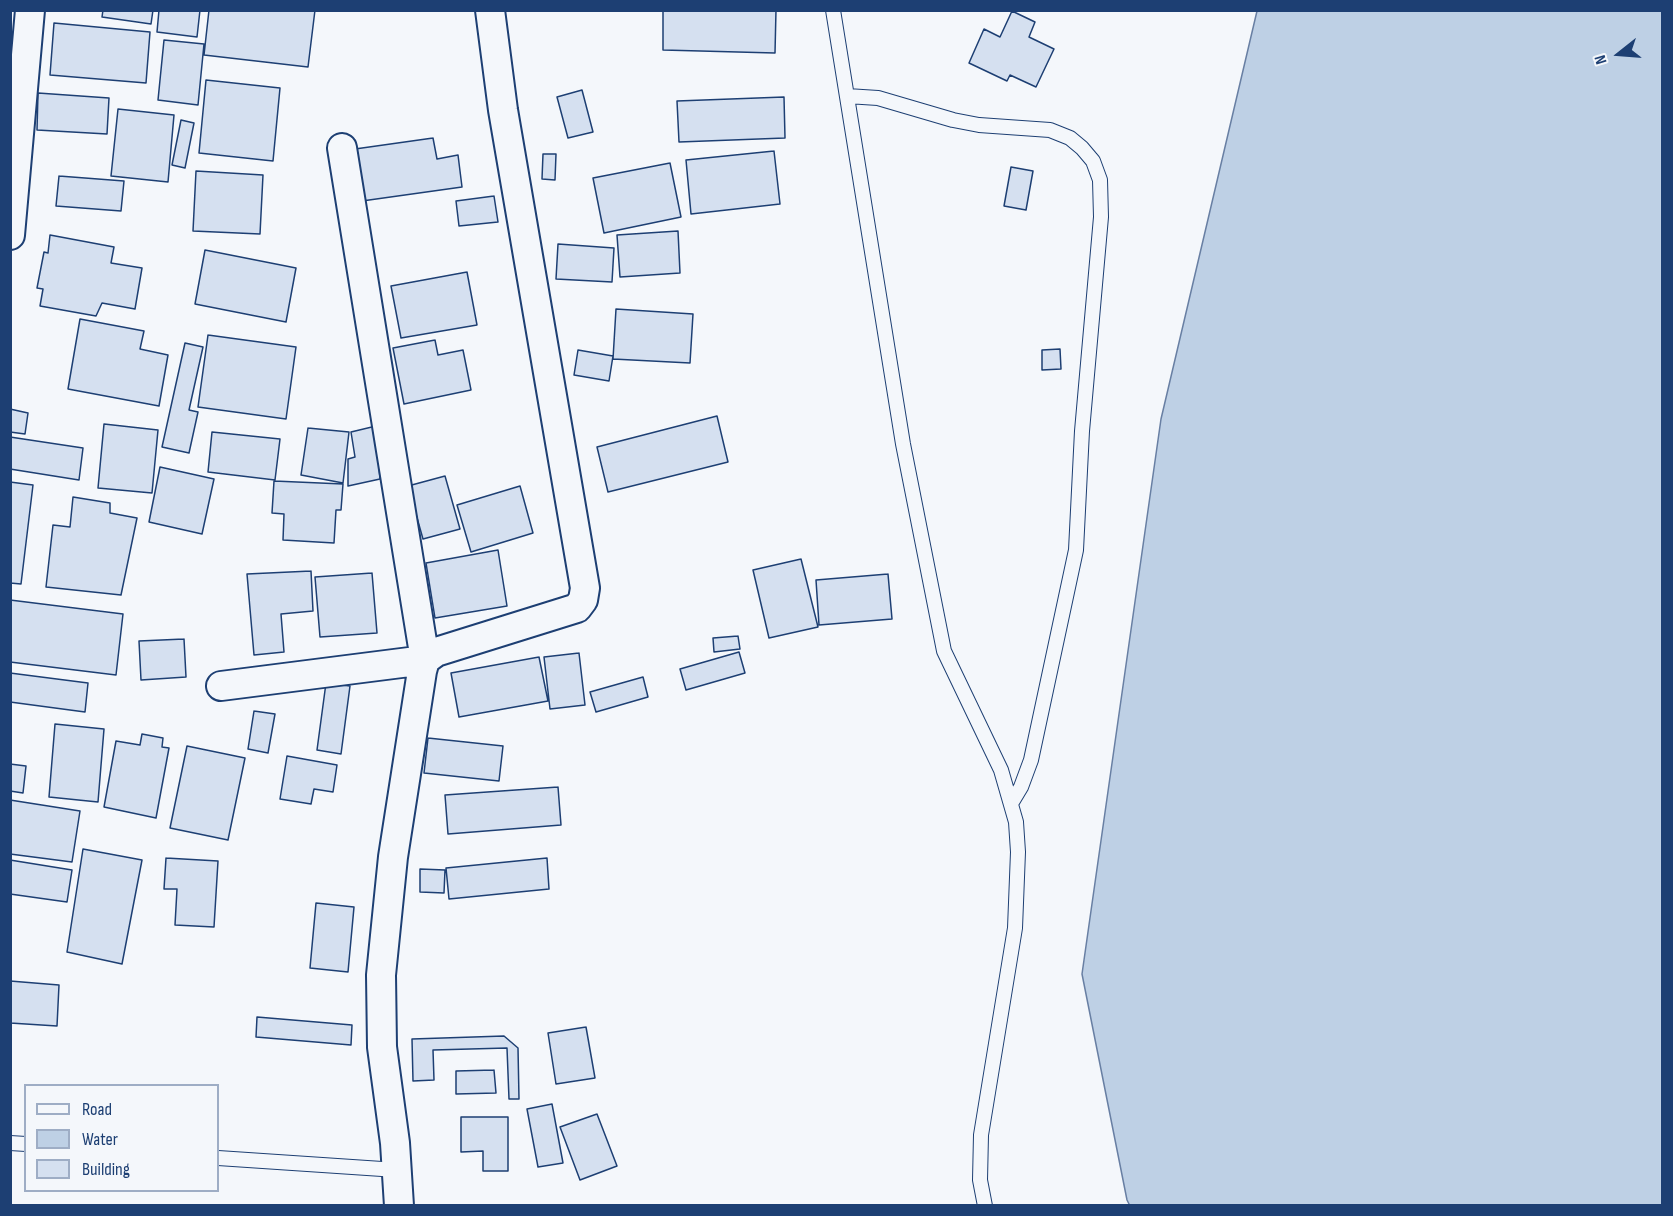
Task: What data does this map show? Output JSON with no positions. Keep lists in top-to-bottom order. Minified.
{"legend":["Road","Water","Building"],"north":"left"}
